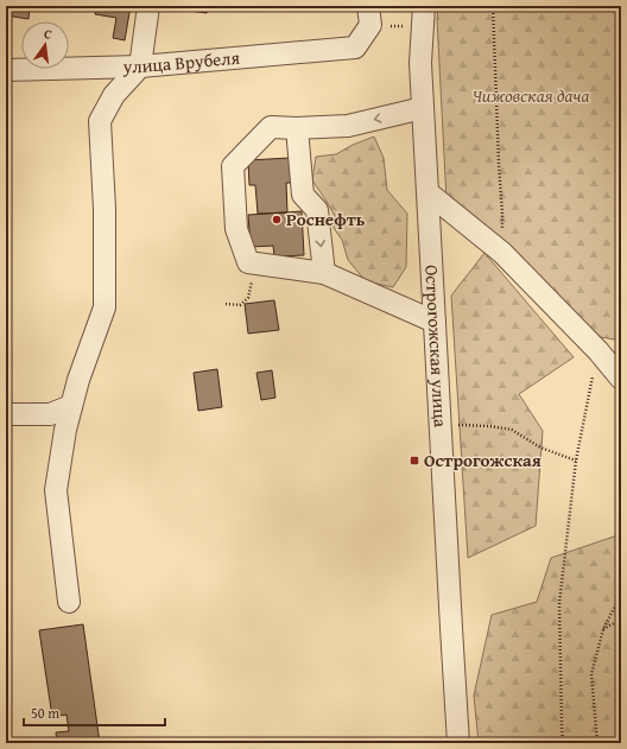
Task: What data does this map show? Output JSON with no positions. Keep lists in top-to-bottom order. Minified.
{"streets":{"street":["улица Врубеля","Острогожская улица"]},"parks":["Чижовская дача"],"places":{"other":["Роснефть"],"transit":["Острогожская"]},"scale_bar":"50 m","north":"top"}
